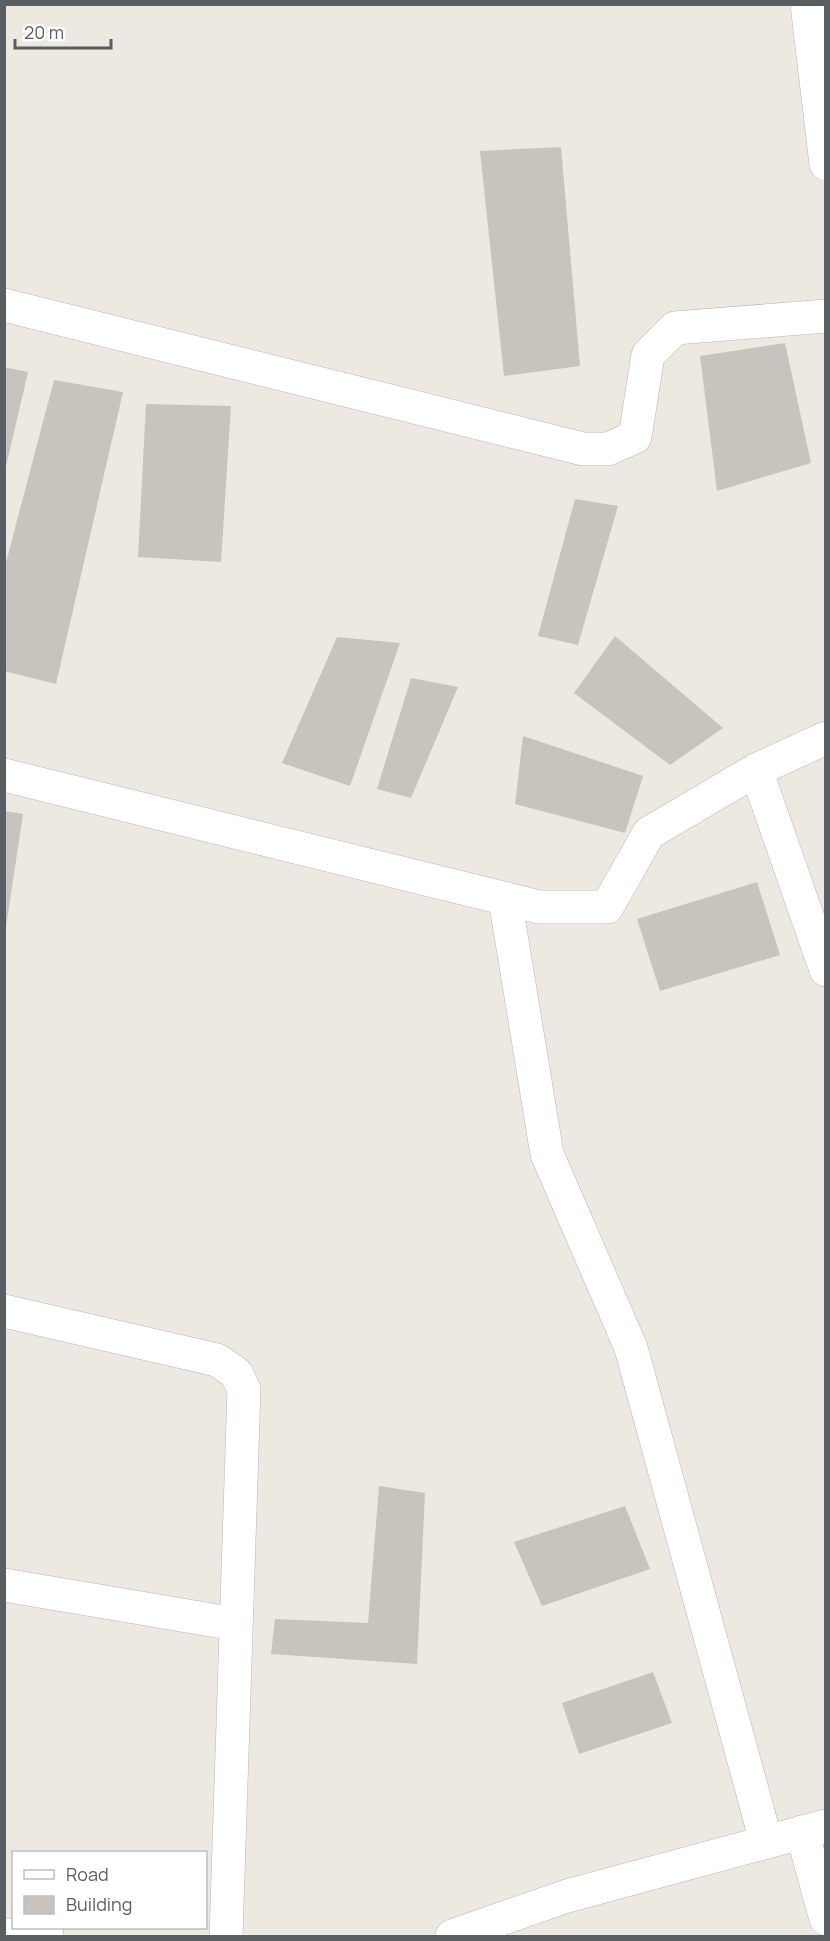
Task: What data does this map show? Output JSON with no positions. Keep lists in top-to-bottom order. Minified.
{"legend":["Road","Building"],"scale_bar":"20 m"}
